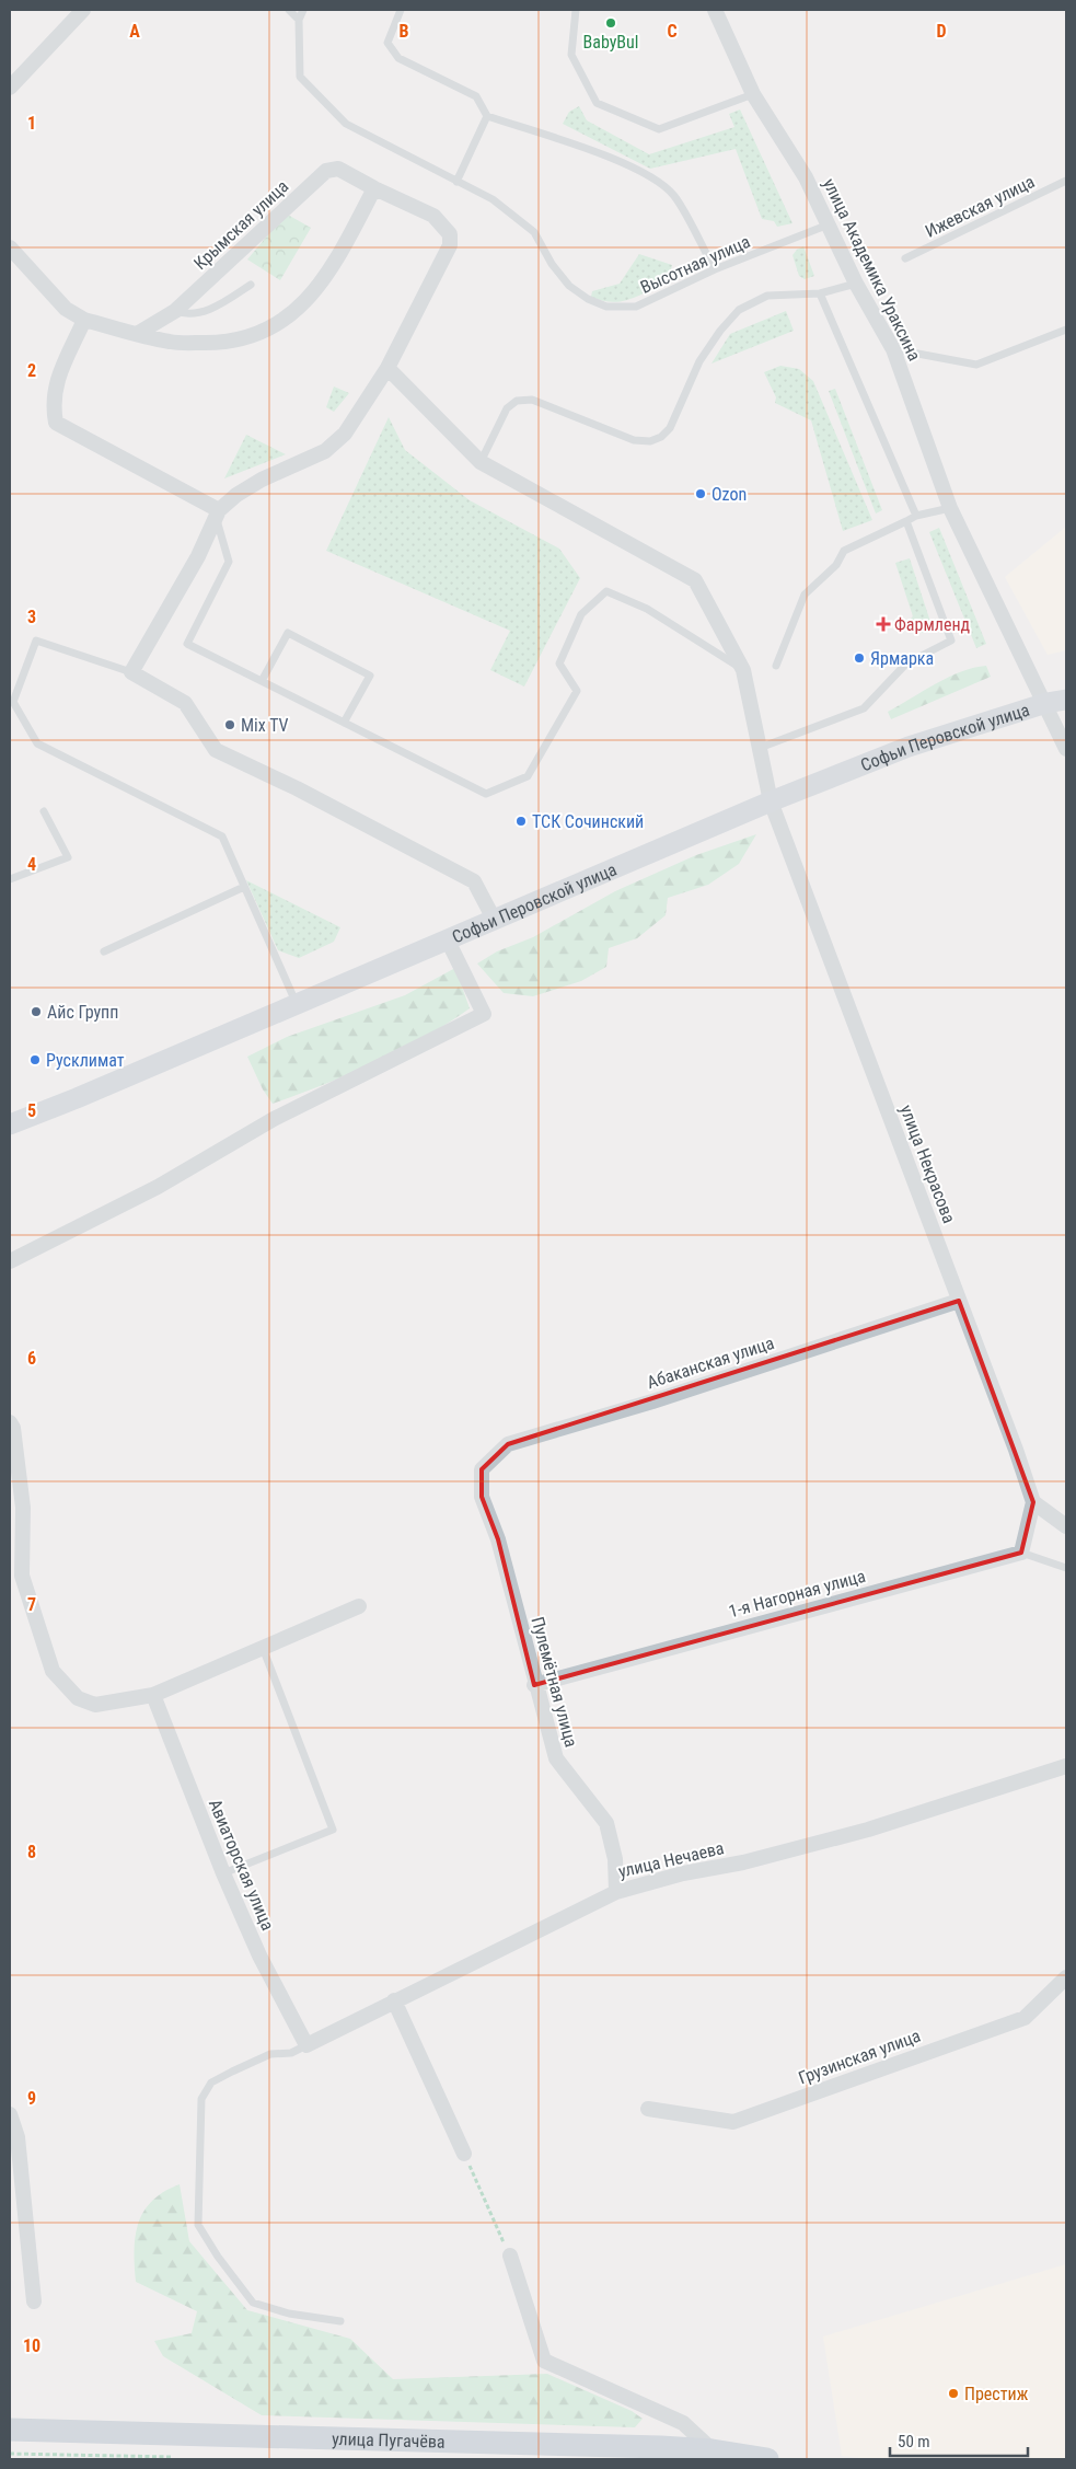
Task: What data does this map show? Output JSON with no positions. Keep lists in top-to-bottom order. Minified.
{"streets":{"main road":["Софьи Перовской улица","улица Пугачёва"],"street":["Крымская улица","улица Академика Ураксина","улица Некрасова","Абаканская улица","1-я Нагорная улица","Пулемётная улица","улица Нечаева","Авиаторская улица","Грузинская улица"],"lane":["Ижевская улица","Высотная улица"]},"crossings":[["Крымская улица","улица Некрасова"],["Высотная улица","улица Академика Ураксина"],["улица Академика Ураксина","Софьи Перовской улица"],["Софьи Перовской улица","улица Некрасова"],["улица Некрасова","Абаканская улица"],["Абаканская улица","Пулемётная улица"],["1-я Нагорная улица","Пулемётная улица"],["Пулемётная улица","улица Нечаева"],["улица Нечаева","Авиаторская улица"]],"places":{"other":["BabyBul","Ozon","Ярмарка","Mix TV","ТСК Сочинский","Айс Групп","Русклимат","Престиж"],"health":["Фармленд"]},"scale_bar":"50 m","grid":{"columns":["A","B","C","D"],"rows":["1","2","3","4","5","6","7","8","9","10"]}}
